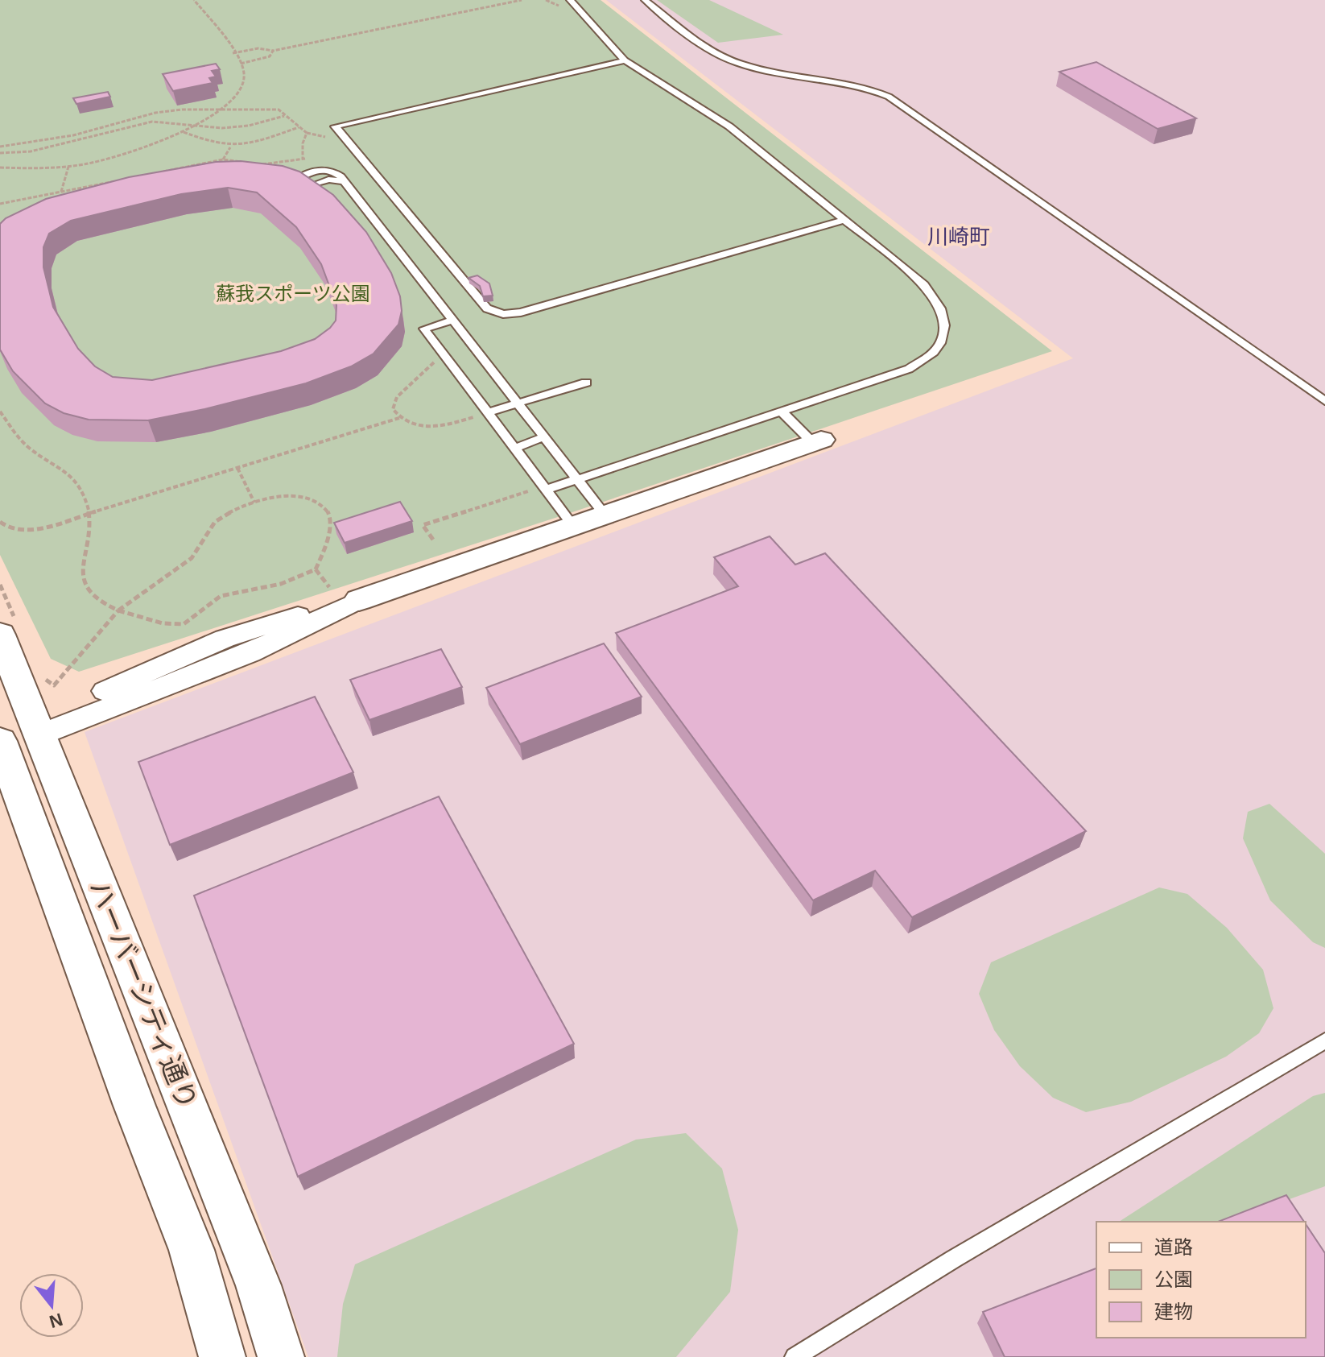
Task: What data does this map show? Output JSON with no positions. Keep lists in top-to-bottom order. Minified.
{"streets":{"street":["ハーバーシティ通り"]},"districts":["川崎町"],"parks":["蘇我スポーツ公園"],"legend":["道路","公園","建物"],"north":"bottom"}
